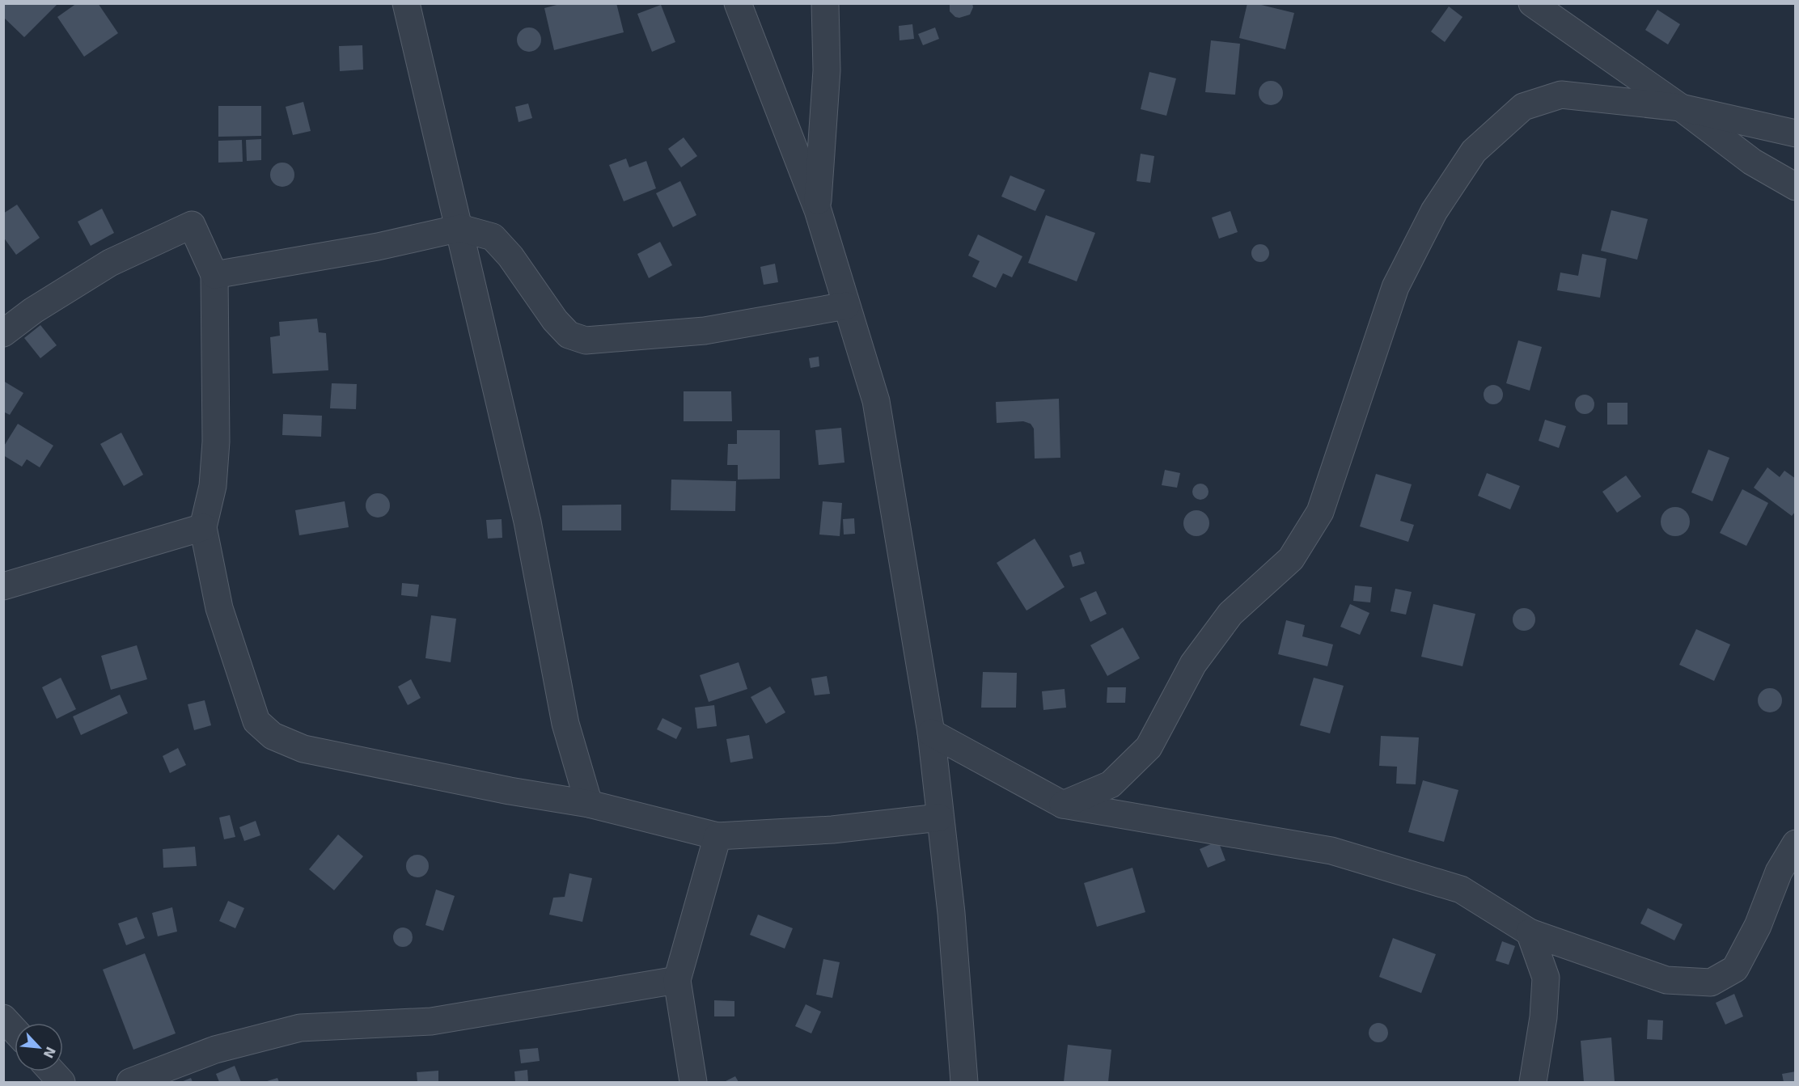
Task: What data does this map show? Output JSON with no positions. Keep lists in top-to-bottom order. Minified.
{"north":"bottom right"}
